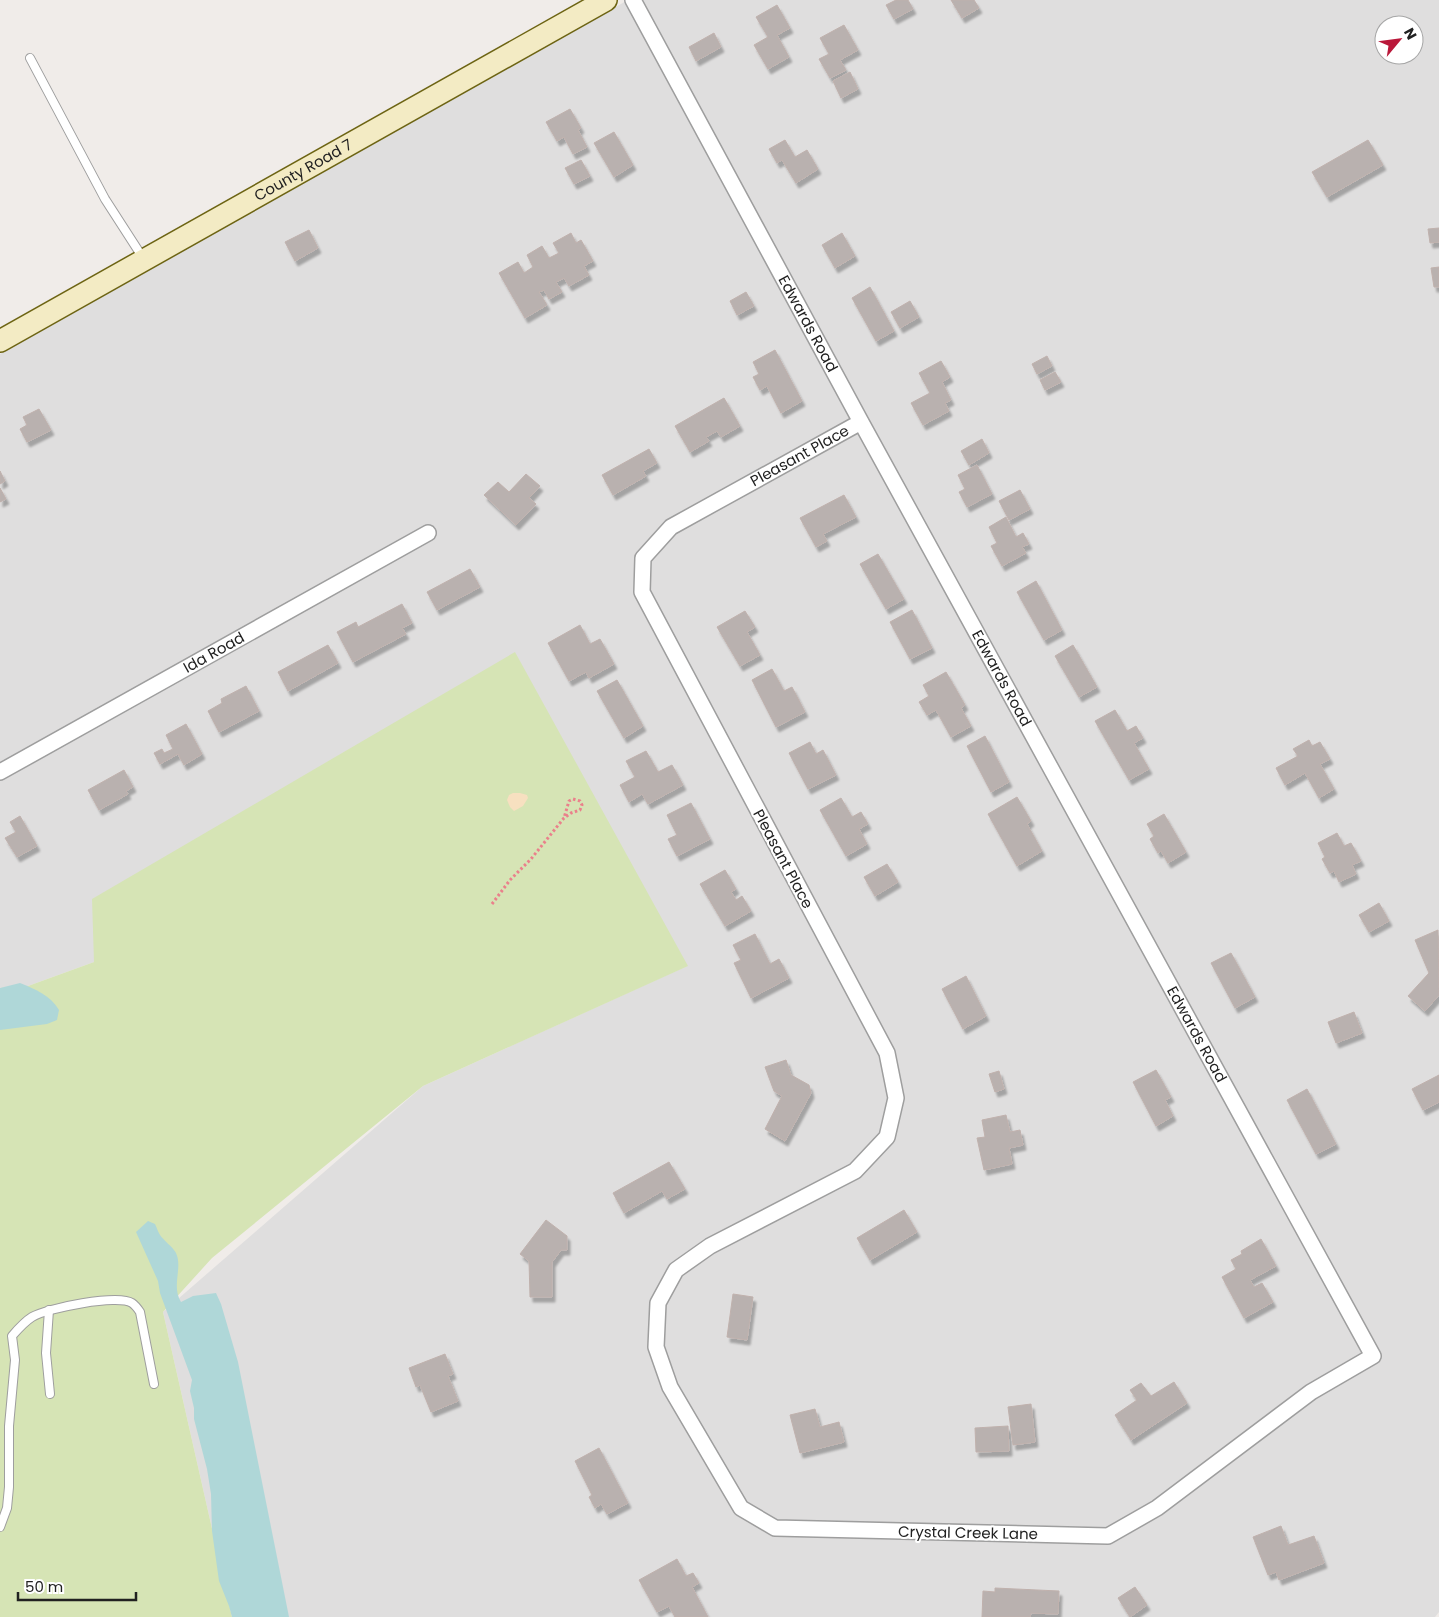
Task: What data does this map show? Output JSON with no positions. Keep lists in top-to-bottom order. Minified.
{"streets":{"street":["County Road 7","Edwards Road","Pleasant Place","Ida Road","Crystal Creek Lane"]},"crossings":[["Edwards Road","Pleasant Place"],["Edwards Road","Crystal Creek Lane"],["Pleasant Place","Crystal Creek Lane"]],"scale_bar":"50 m","north":"top right"}
